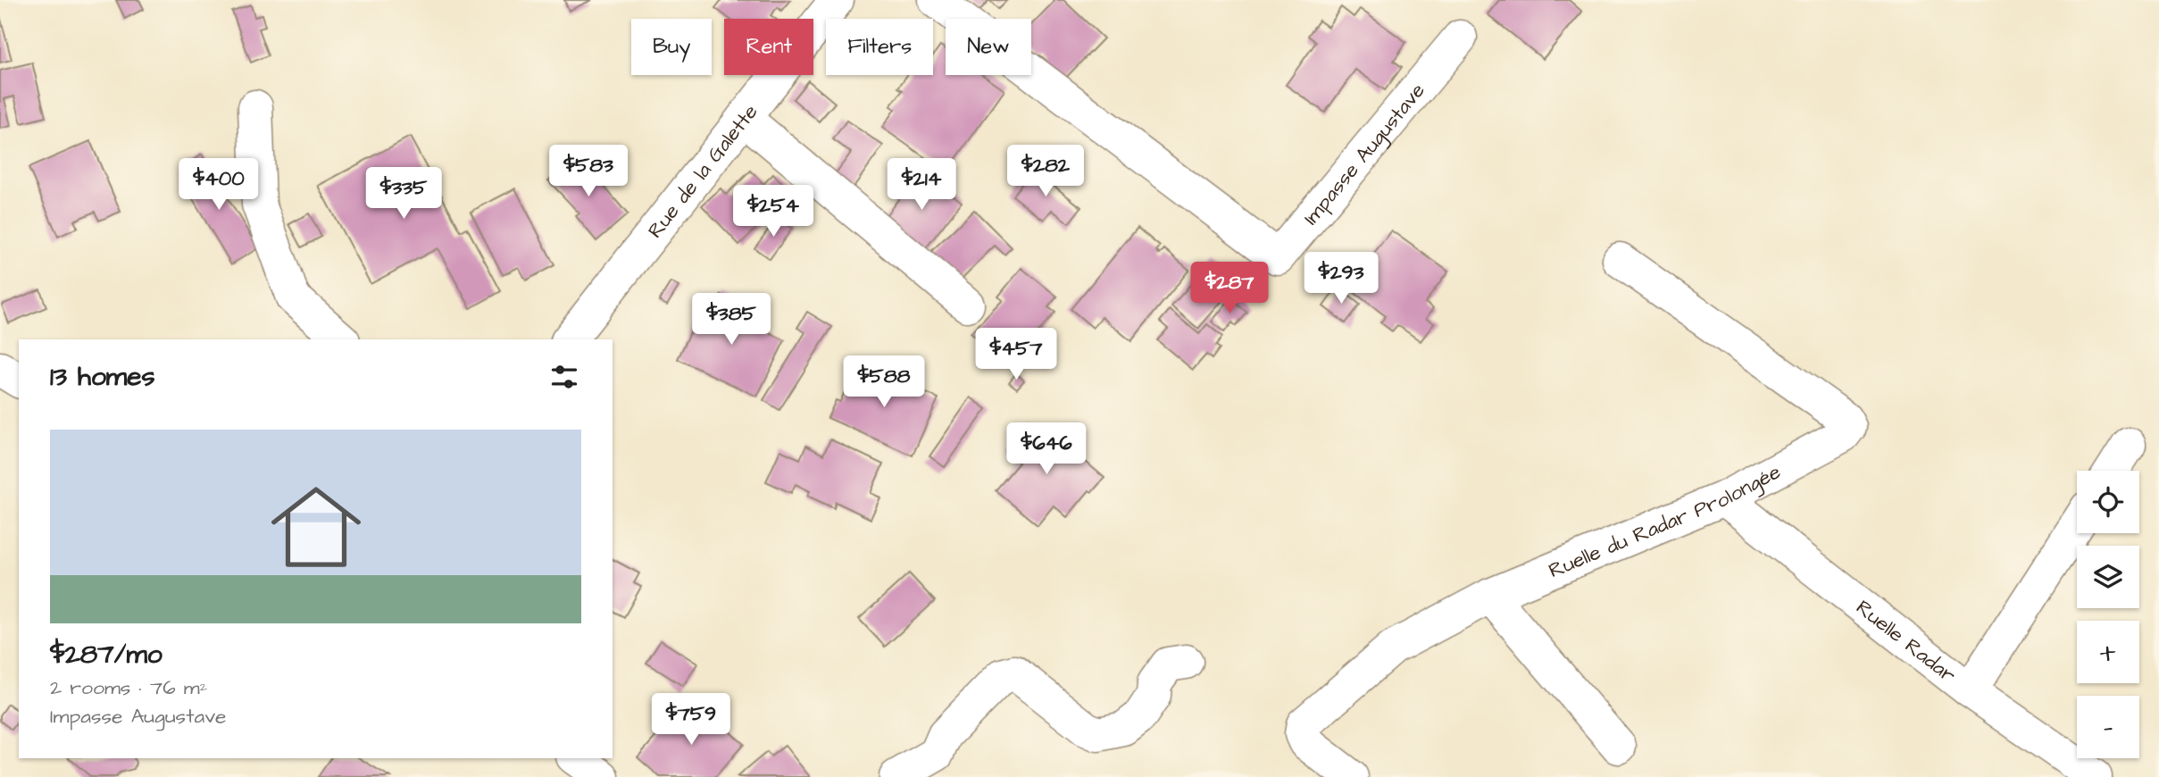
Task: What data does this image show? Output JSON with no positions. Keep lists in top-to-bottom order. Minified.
{"streets":{"street":["Impasse Augustave","Rue de la Galette","Ruelle du Radar Prolongée","Ruelle Radar"]},"crossings":[["Ruelle du Radar Prolongée","Ruelle Radar"]],"page":{"chip":["Buy","Rent","Filters","New"],"price":["$583","$282","$400","$214","$335","$254","$293","$287","$385","$457","$588","$646","$759"],"heading":"13 homes","list":[{"name":"$287/mo","note":"2 rooms · 76 m² · Impasse Augustave"}],"map_buttons":["+","−"]}}
